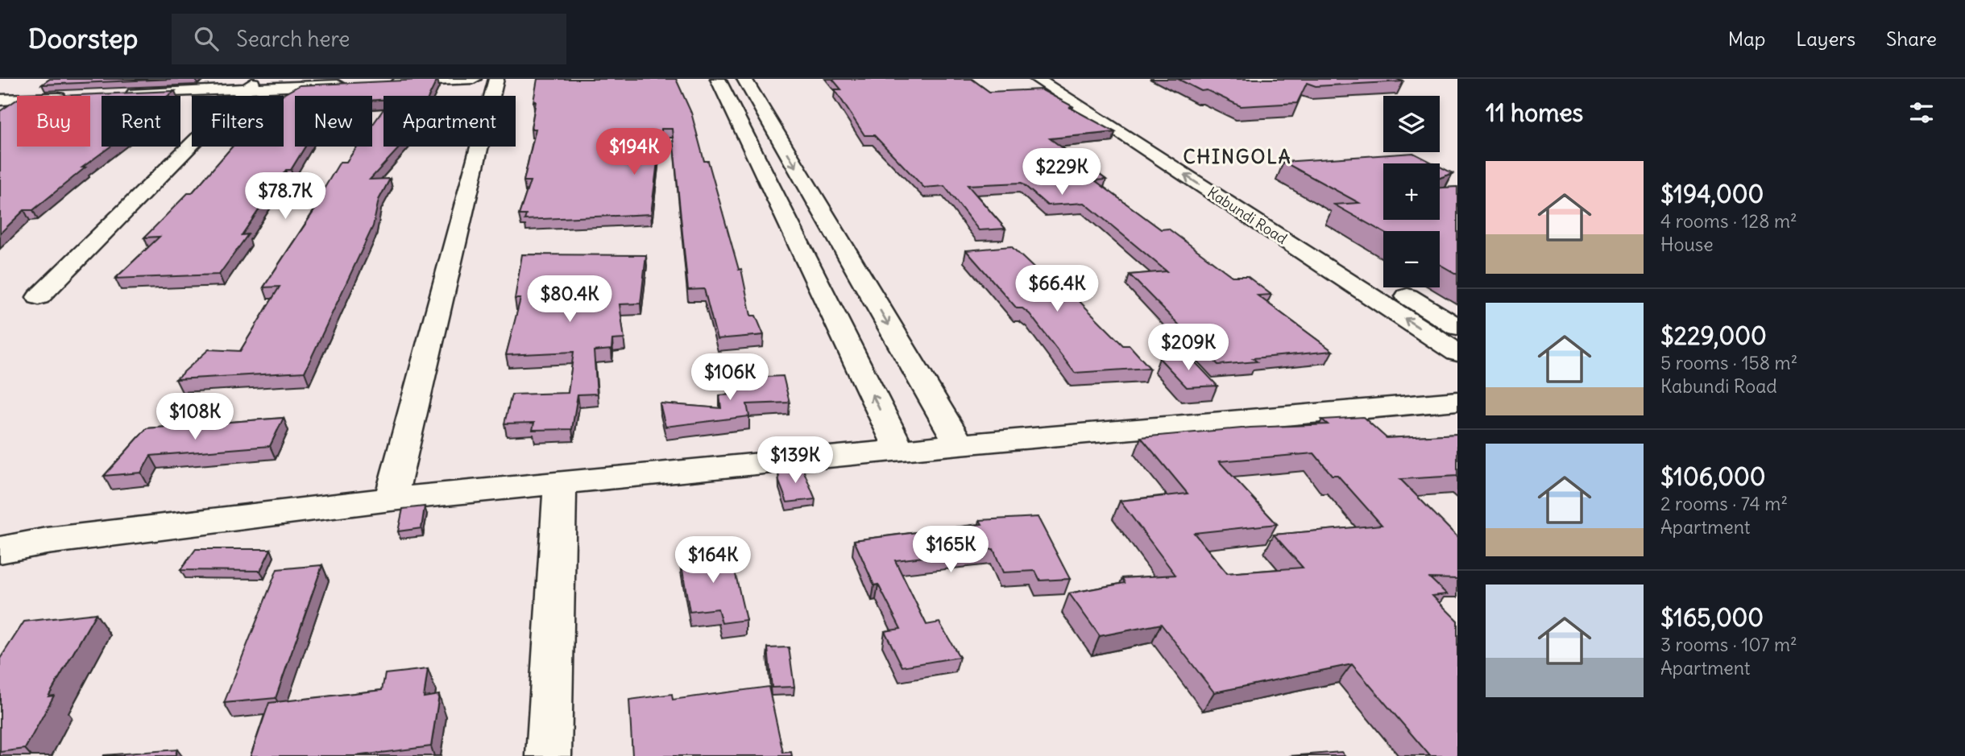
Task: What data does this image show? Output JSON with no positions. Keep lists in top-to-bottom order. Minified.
{"streets":{"street":["Kabundi Road"]},"districts":["CHINGOLA"],"page":{"header":"Doorstep","search":"Search here","nav":["Map","Layers","Share"],"heading":"11 homes","map_buttons":["+","−"],"chip":["Buy","Rent","Filters","New","Apartment"],"price":["$194K","$229K","$78.7K","$66.4K","$80.4K","$209K","$106K","$108K","$139K","$165K","$164K"],"list":[{"name":"$194,000","note":"4 rooms · 128 m² · House"},{"name":"$229,000","note":"5 rooms · 158 m² · Kabundi Road"},{"name":"$106,000","note":"2 rooms · 74 m² · Apartment"},{"name":"$165,000","note":"3 rooms · 107 m² · Apartment"}]}}
